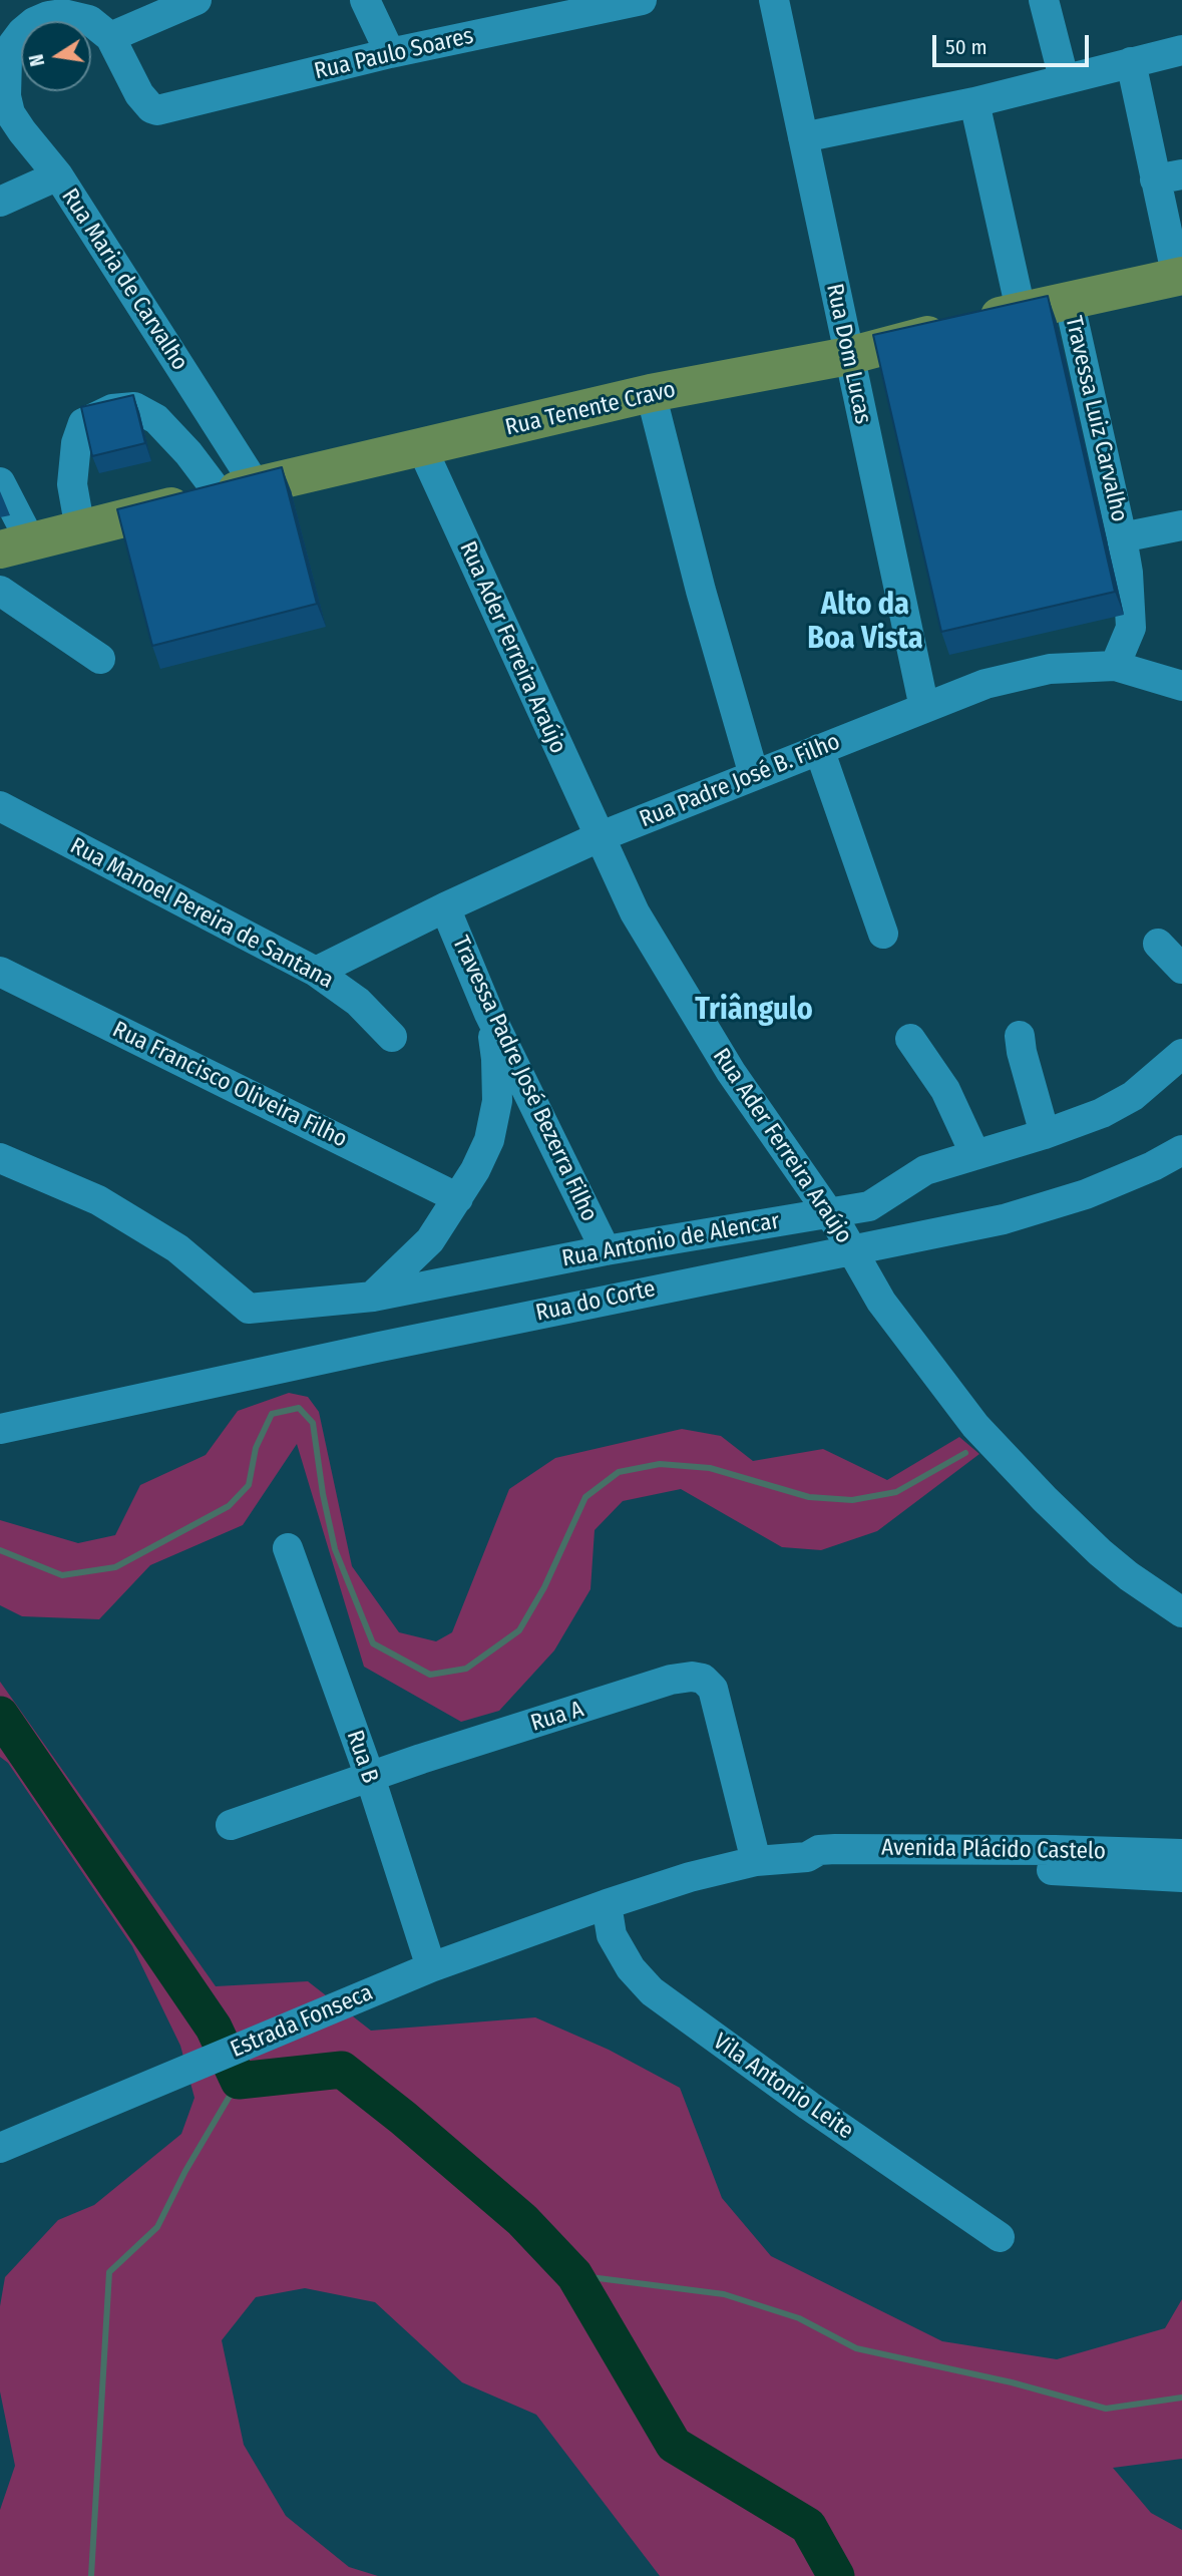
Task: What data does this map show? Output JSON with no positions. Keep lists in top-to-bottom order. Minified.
{"streets":{"main road":["Rua Tenente Cravo"],"street":["Rua Paulo Soares","Rua Maria de Carvalho","Rua Dom Lucas","Travessa Luiz Carvalho","Rua Ader Ferreira Araújo","Rua Padre José B. Filho","Rua Manoel Pereira de Santana","Travessa Padre José Bezerra Filho","Rua Francisco Oliveira Filho","Rua Antonio de Alencar","Rua do Corte","Rua A","Rua B","Avenida Plácido Castelo","Estrada Fonseca","Vila Antonio Leite"]},"crossings":[["Rua Maria de Carvalho","Rua Tenente Cravo"],["Rua Dom Lucas","Rua Tenente Cravo"],["Rua Dom Lucas","Rua Padre José B. Filho"],["Rua Tenente Cravo","Travessa Luiz Carvalho"],["Rua Tenente Cravo","Rua Ader Ferreira Araújo"],["Travessa Luiz Carvalho","Rua Padre José B. Filho"],["Rua Ader Ferreira Araújo","Rua Padre José B. Filho"],["Rua Ader Ferreira Araújo","Rua Antonio de Alencar"],["Rua Ader Ferreira Araújo","Rua do Corte"],["Rua Padre José B. Filho","Rua Manoel Pereira de Santana"],["Rua Padre José B. Filho","Travessa Padre José Bezerra Filho"],["Travessa Padre José Bezerra Filho","Rua Antonio de Alencar"],["Rua A","Rua B"],["Rua A","Avenida Plácido Castelo"],["Rua B","Estrada Fonseca"],["Avenida Plácido Castelo","Estrada Fonseca"],["Avenida Plácido Castelo","Vila Antonio Leite"],["Estrada Fonseca","Vila Antonio Leite"]],"districts":["Alto da Boa Vista","Triângulo"],"scale_bar":"50 m","north":"left"}
